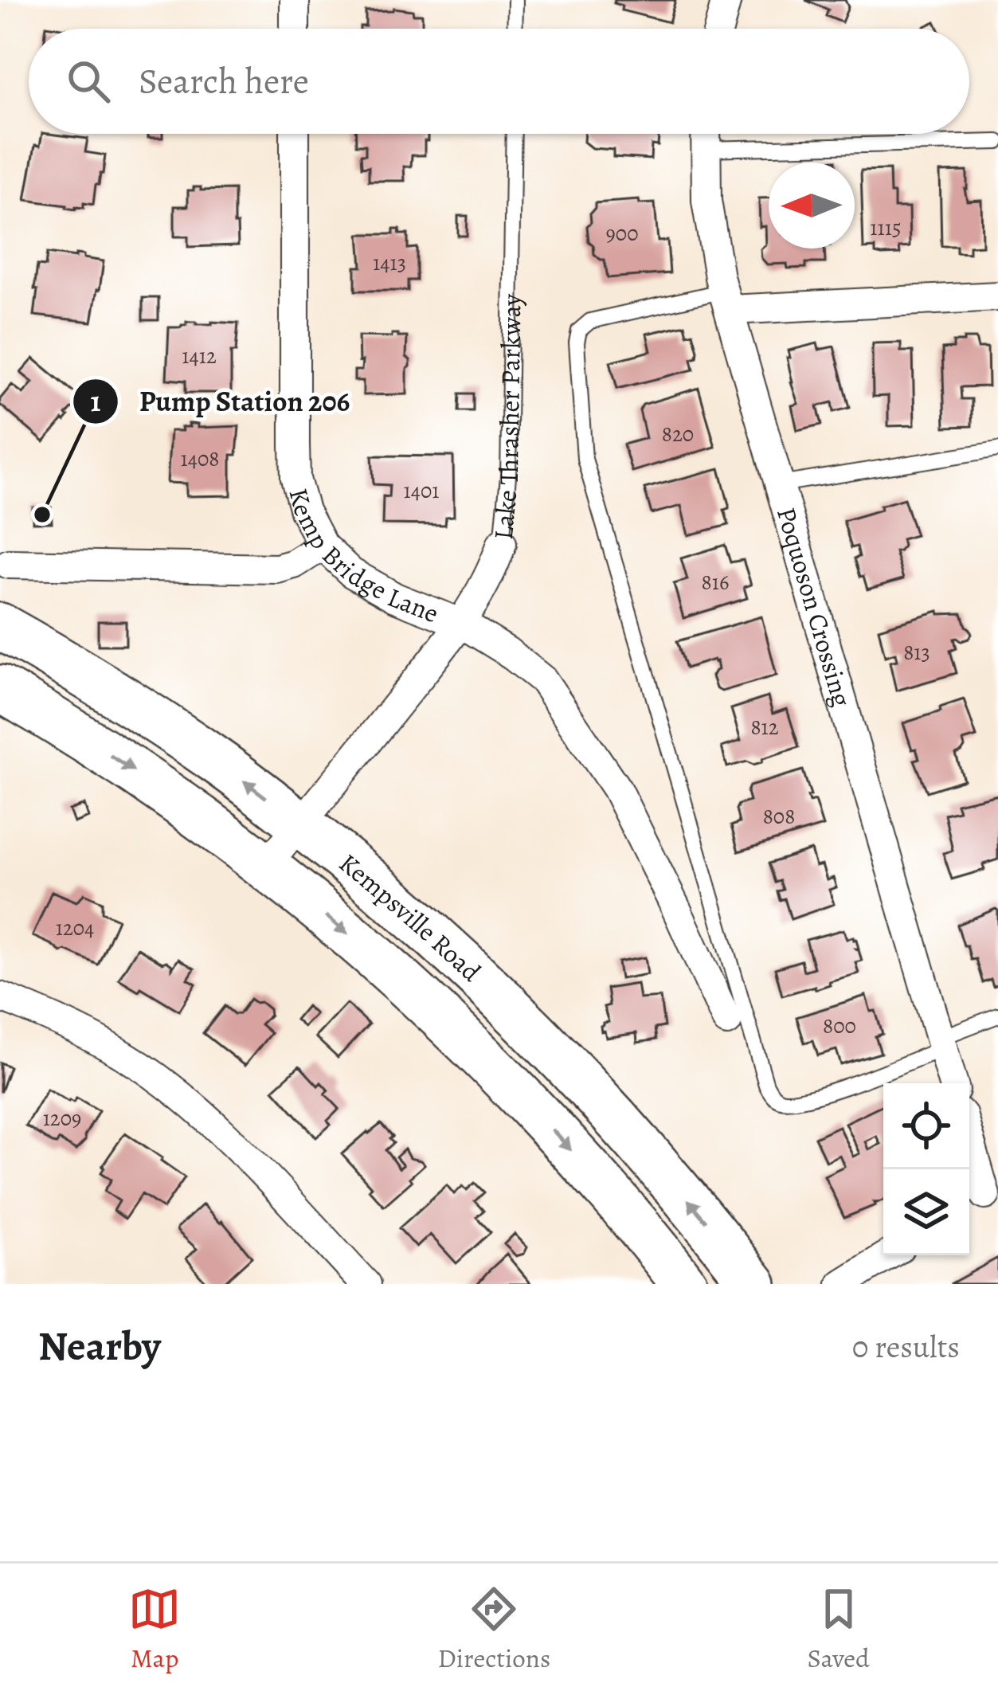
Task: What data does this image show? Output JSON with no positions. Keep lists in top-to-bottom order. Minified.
{"streets":{"main road":["Kempsville Road"],"street":["Lake Thrasher Parkway","Kemp Bridge Lane","Poquoson Crossing"]},"crossings":[["Lake Thrasher Parkway","Kemp Bridge Lane"],["Lake Thrasher Parkway","Kempsville Road"]],"places":["Pump Station 206"],"house_numbers":["1115","900","1413","1412","820","1408","1401","816","813","812","808","1204","800","1209"],"north":"left","page":{"search":"Search here","heading":["Nearby","0 results"],"nav":["Map","Directions","Saved"]}}
